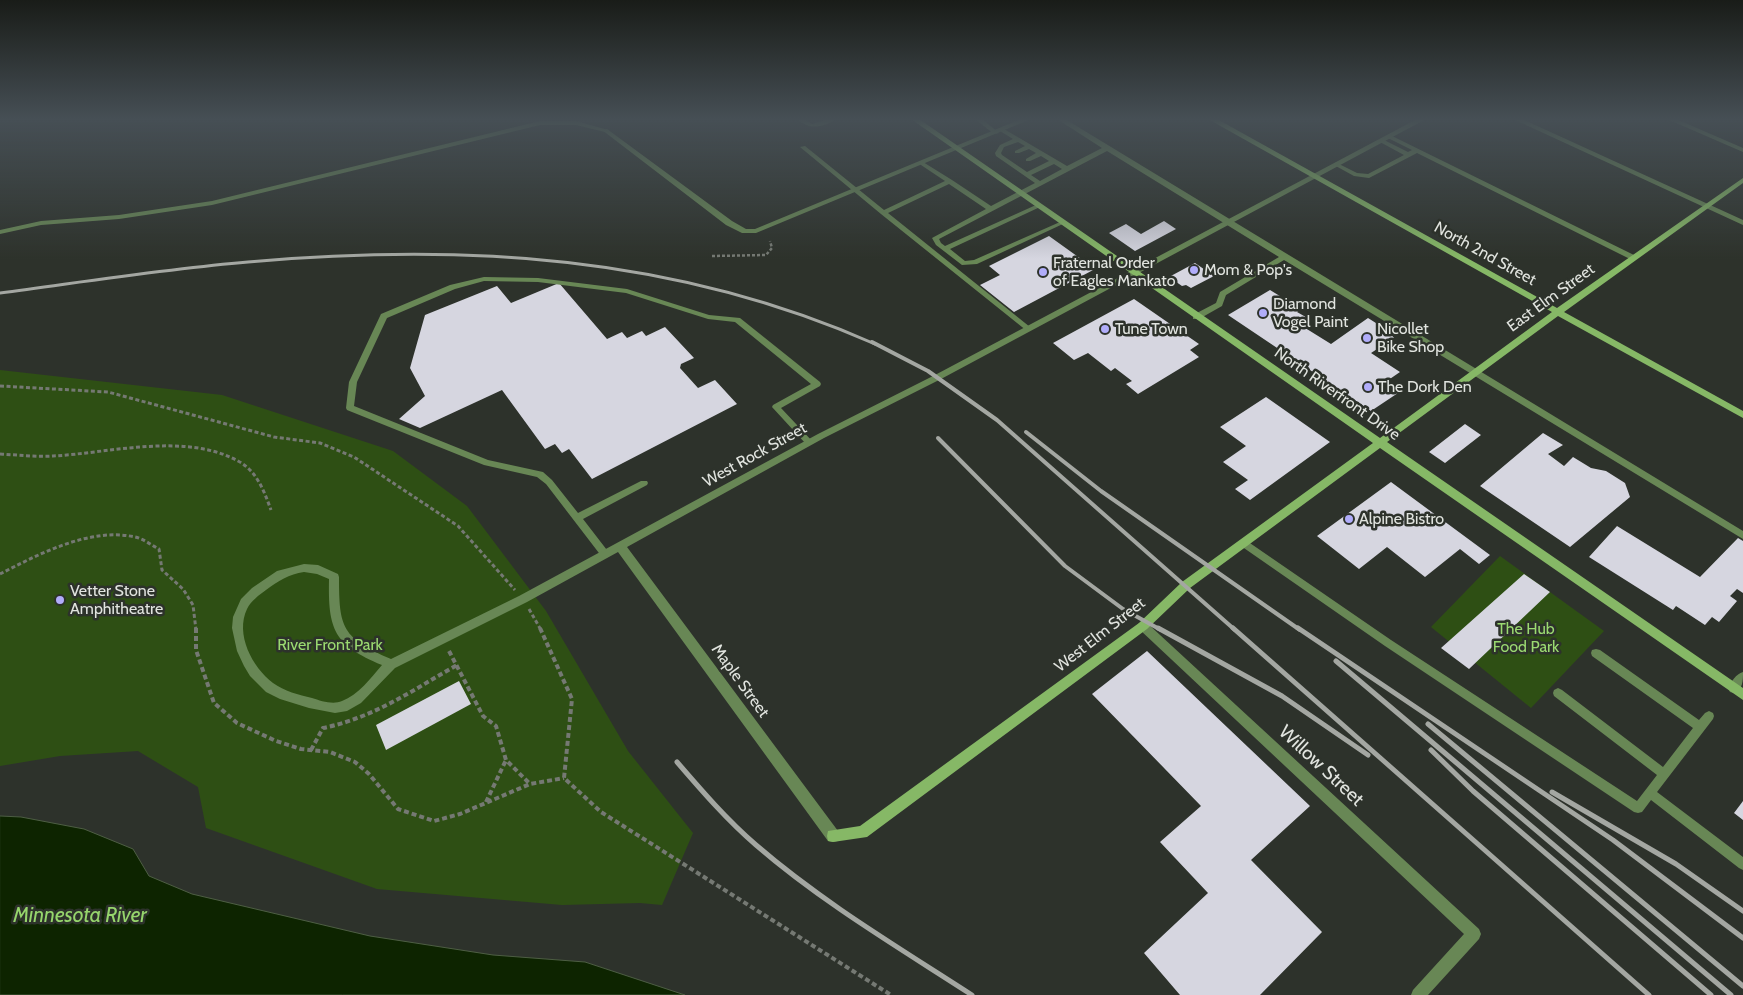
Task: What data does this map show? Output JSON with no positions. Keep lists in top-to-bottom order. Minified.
{"streets":{"street":["North 2nd Street","East Elm Street","North Riverfront Drive","West Rock Street","West Elm Street","Maple Street","Willow Street"]},"crossings":[["North 2nd Street","East Elm Street"],["North 2nd Street","West Rock Street"],["East Elm Street","North Riverfront Drive"],["East Elm Street","West Elm Street"],["North Riverfront Drive","West Rock Street"],["North Riverfront Drive","West Elm Street"],["West Rock Street","Maple Street"],["West Elm Street","Maple Street"],["West Elm Street","Willow Street"]],"water":["Minnesota River"],"parks":["The Hub Food Park","River Front Park"],"places":["Mom & Pop's","Fraternal Order of Eagles Mankato","Diamond Vogel Paint","Tune Town","Nicollet Bike Shop","The Dork Den","Alpine Bistro","Vetter Stone Amphitheatre"]}
